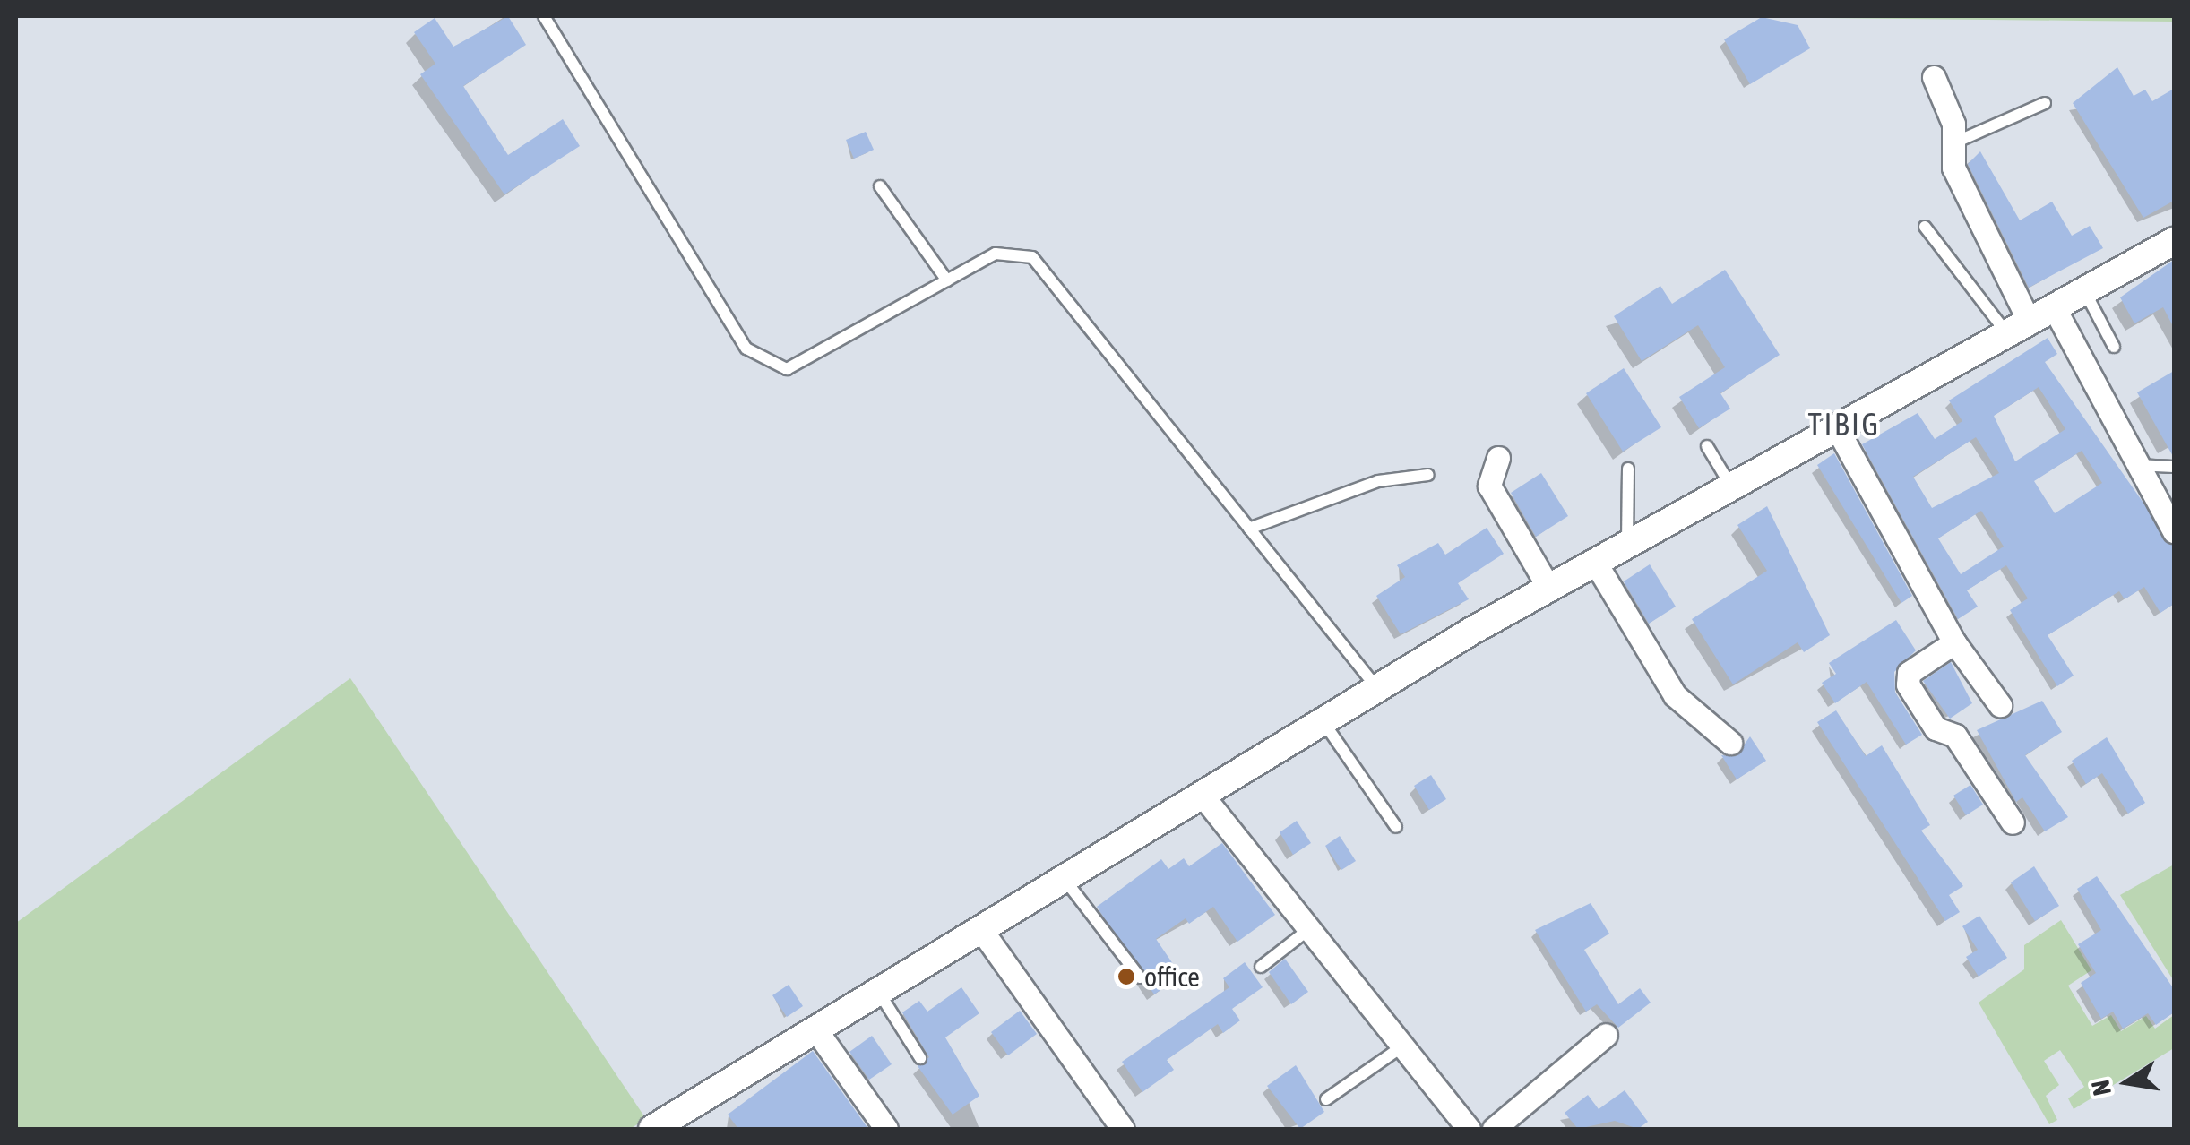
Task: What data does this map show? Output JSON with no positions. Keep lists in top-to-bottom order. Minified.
{"districts":["TIBIG"],"places":["office"],"north":"left"}
